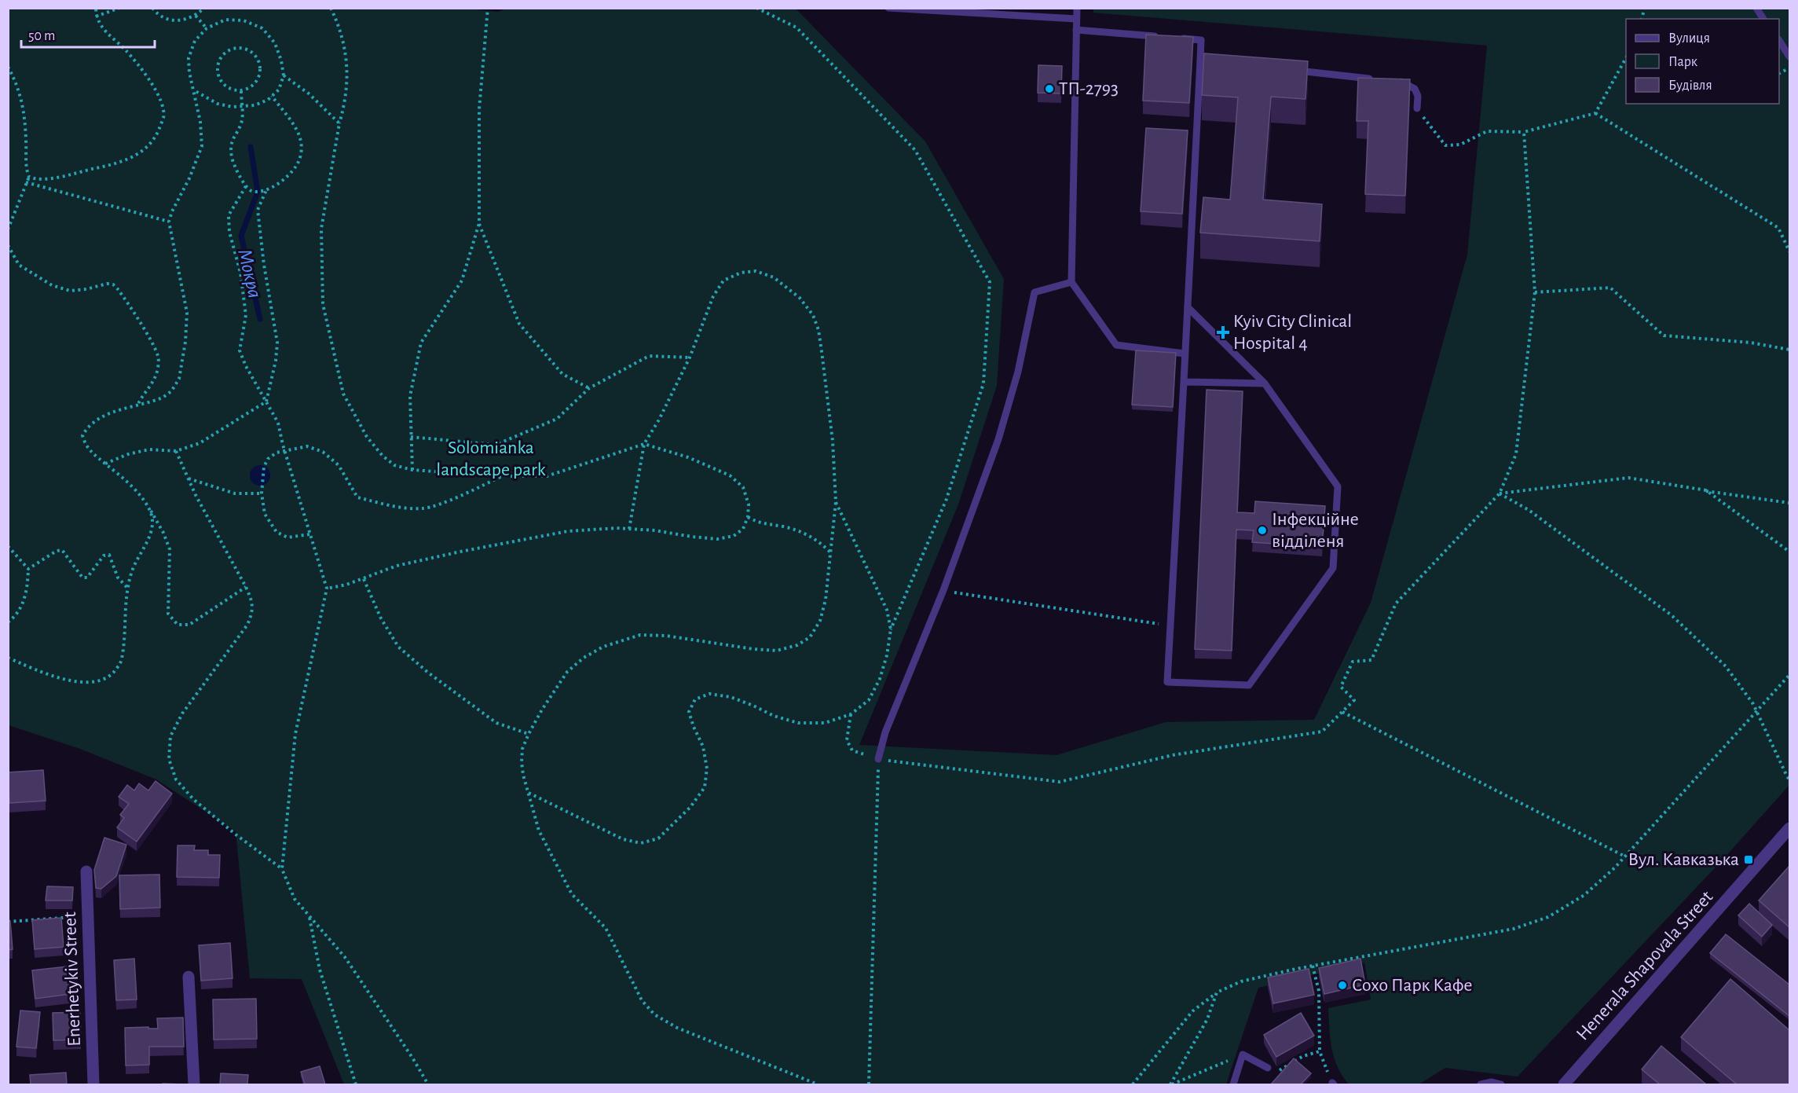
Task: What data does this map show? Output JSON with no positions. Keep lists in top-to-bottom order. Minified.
{"streets":{"street":["Henerala Shapovala Street","Enerhetykiv Street"]},"water":["Мокра"],"parks":["Solomianka landscape park"],"places":{"other":["ТП-2793","Інфекційне відділеня","Сохо Парк Кафе"],"health":["Kyiv City Clinical Hospital 4"],"transit":["Вул. Кавказька"]},"legend":["Вулиця","Парк","Будівля"],"scale_bar":"50 m"}
